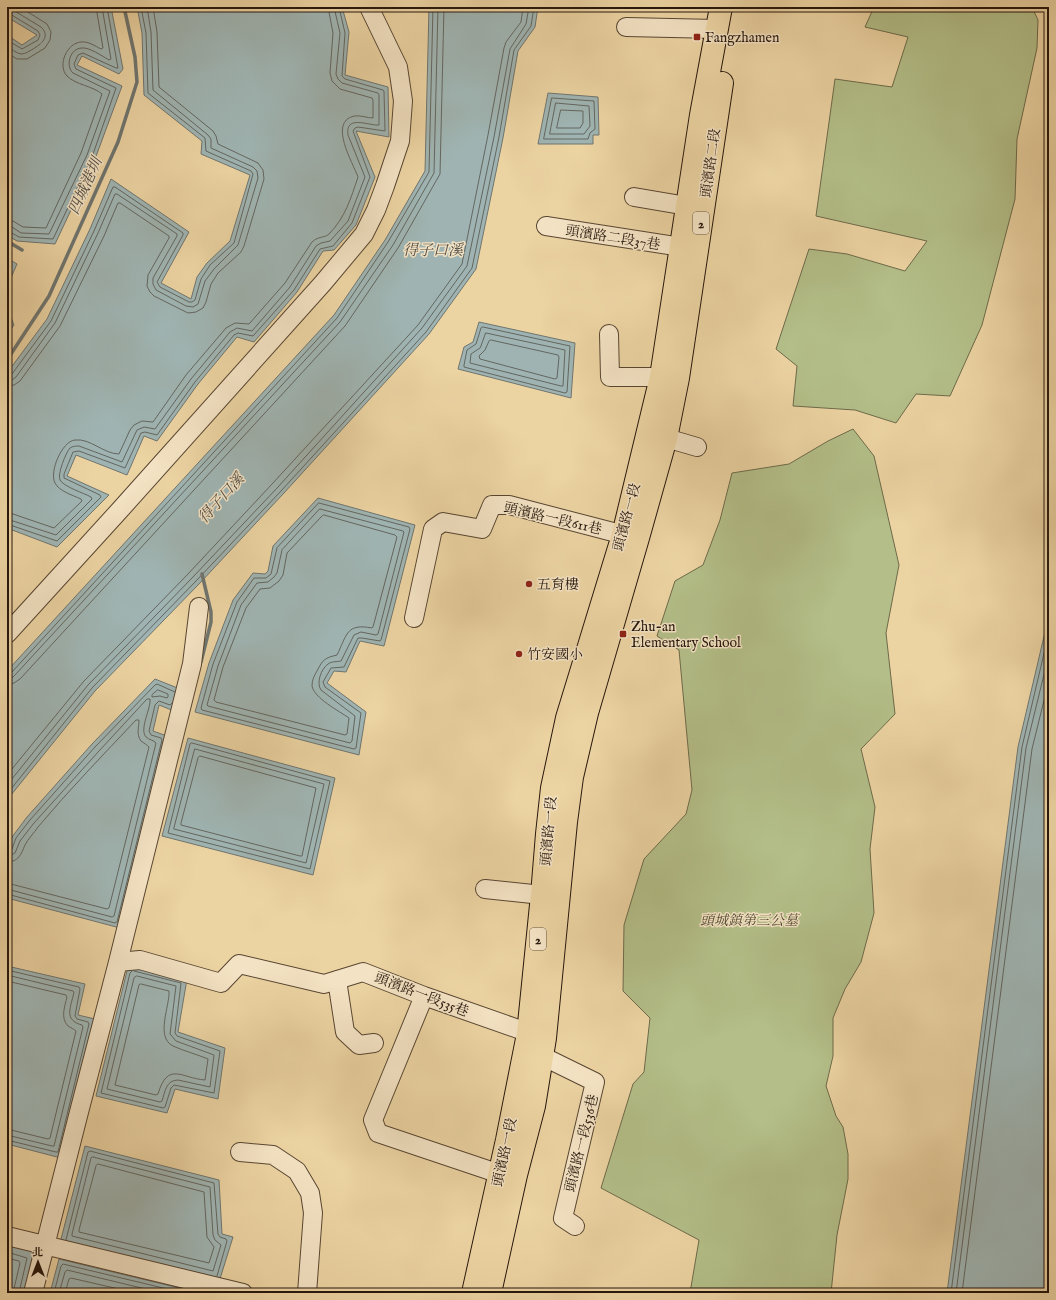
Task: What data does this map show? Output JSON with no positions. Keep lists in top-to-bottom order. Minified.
{"streets":{"main road":["頭濱路二段","2","頭濱路一段"],"lane":["頭濱路二段37巷","頭濱路一段611巷","頭濱路一段535巷","頭濱路一段536巷"]},"crossings":[["頭濱路二段","頭濱路二段37巷"],["頭濱路二段","頭濱路一段"],["頭濱路一段","頭濱路一段611巷"],["頭濱路一段","頭濱路一段535巷"],["頭濱路一段","頭濱路一段536巷"],["頭濱路一段535巷","頭濱路一段536巷"]],"water":["四城港圳","得子口溪"],"parks":["頭城鎮第三公墓"],"places":{"transit":["Fangzhamen","Zhu-an Elementary School"],"other":["五育樓","竹安國小"]},"north":"top"}
